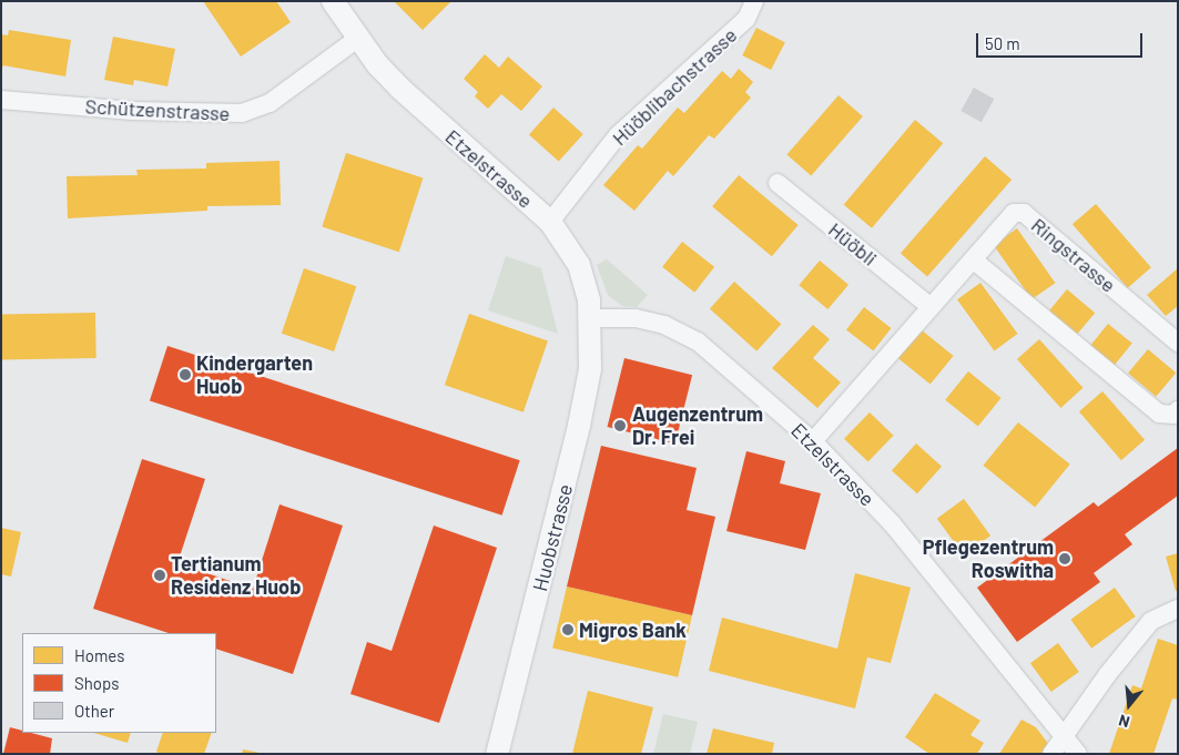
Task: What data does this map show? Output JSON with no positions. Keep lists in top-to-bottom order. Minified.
{"streets":{"street":["Hüöblibachstrasse","Schützenstrasse","Etzelstrasse","Hüöbli","Ringstrasse","Huobstrasse"]},"crossings":[["Hüöblibachstrasse","Etzelstrasse"],["Schützenstrasse","Etzelstrasse"],["Etzelstrasse","Ringstrasse"],["Etzelstrasse","Huobstrasse"],["Hüöbli","Ringstrasse"]],"places":["Kindergarten Huob","Augenzentrum Dr. Frei","Pflegezentrum Roswitha","Tertianum Residenz Huob","Migros Bank"],"legend":["Homes","Shops","Other"],"scale_bar":"50 m","north":"bottom"}
